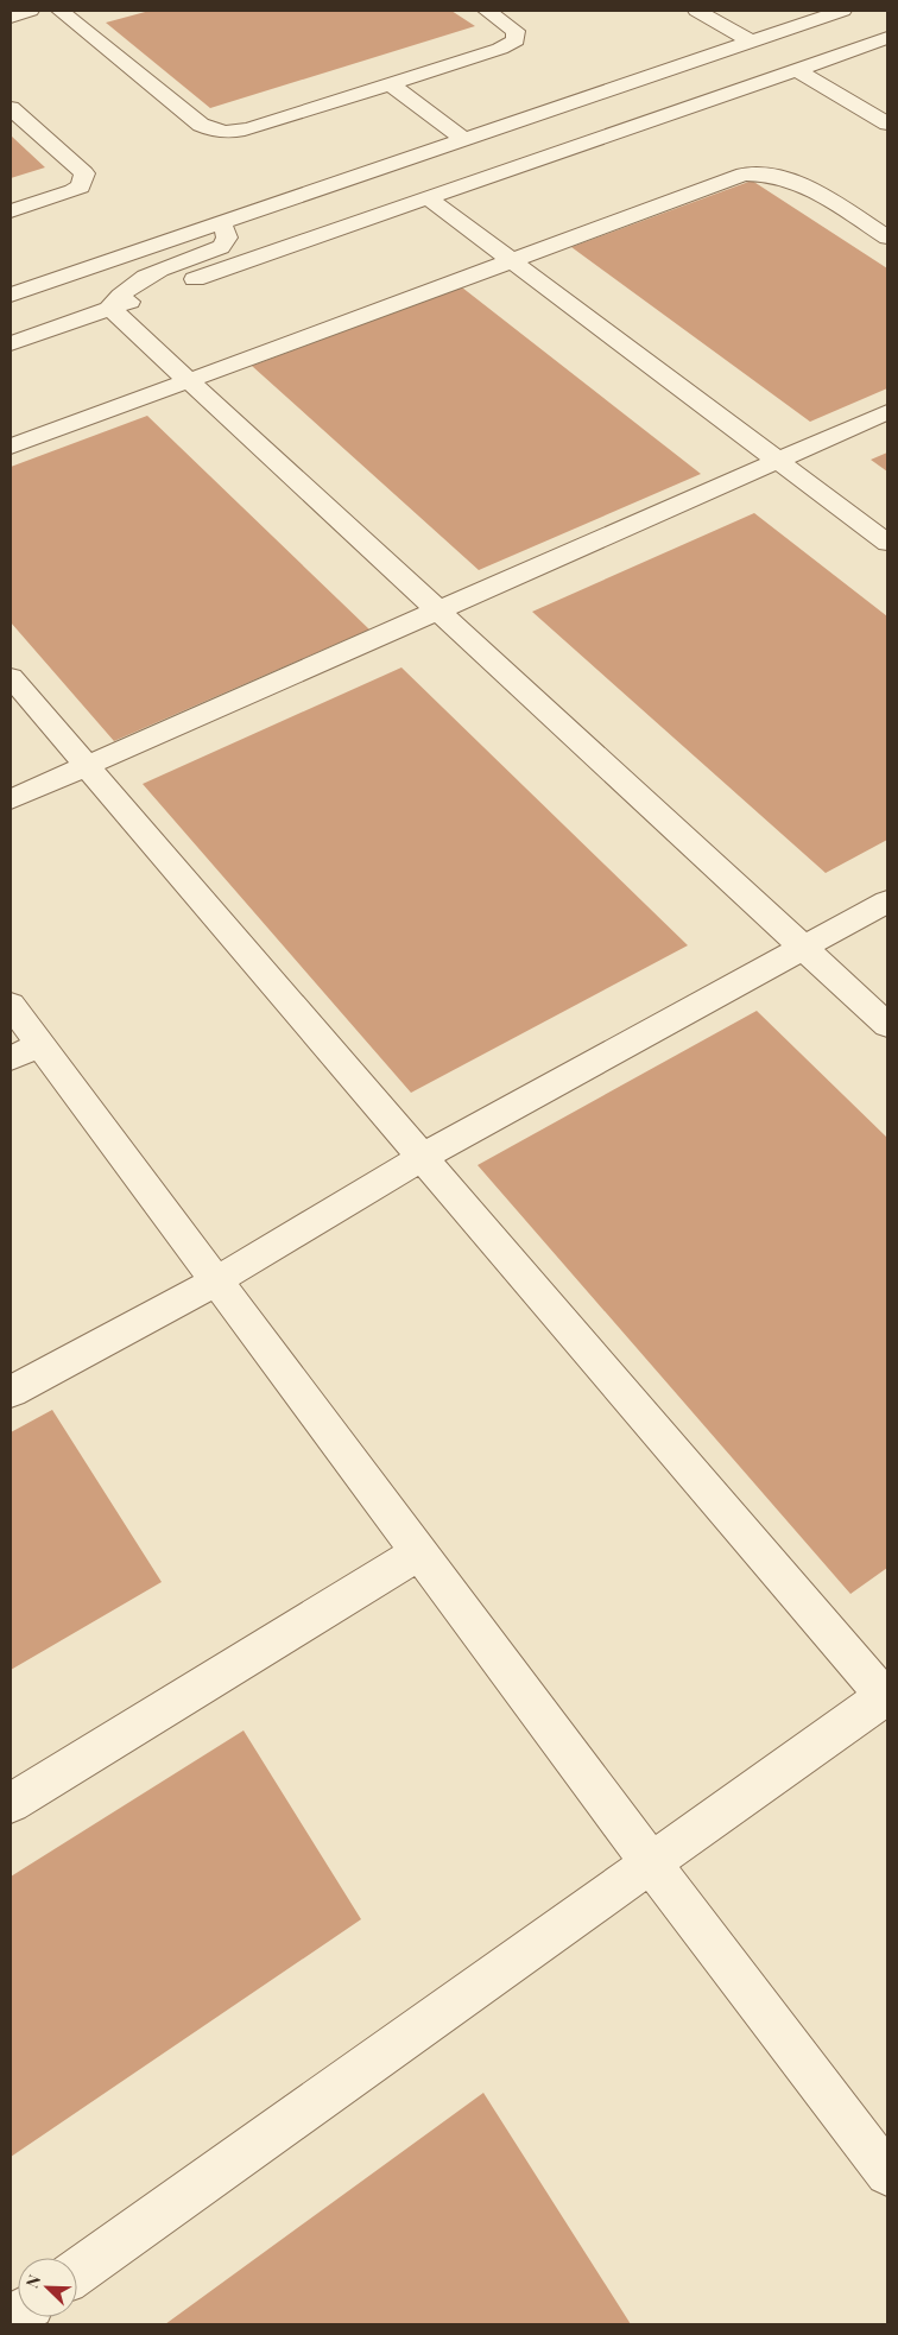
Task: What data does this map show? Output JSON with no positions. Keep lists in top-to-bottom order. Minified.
{"north":"top left"}
